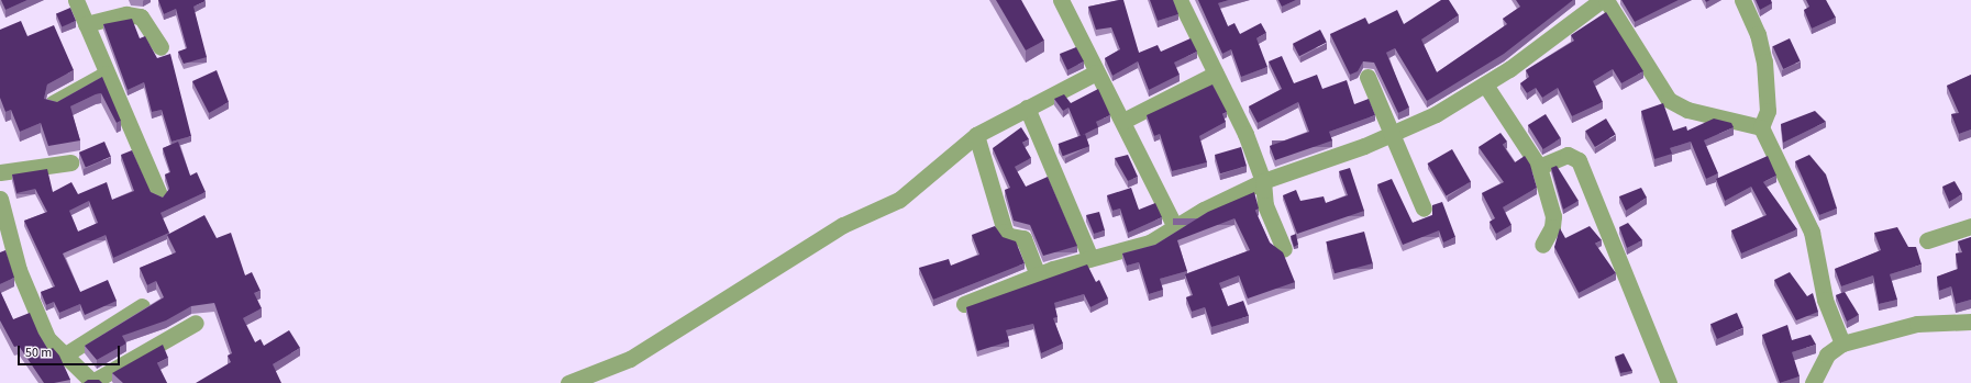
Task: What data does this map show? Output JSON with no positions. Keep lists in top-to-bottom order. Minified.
{"scale_bar":"50 m"}
